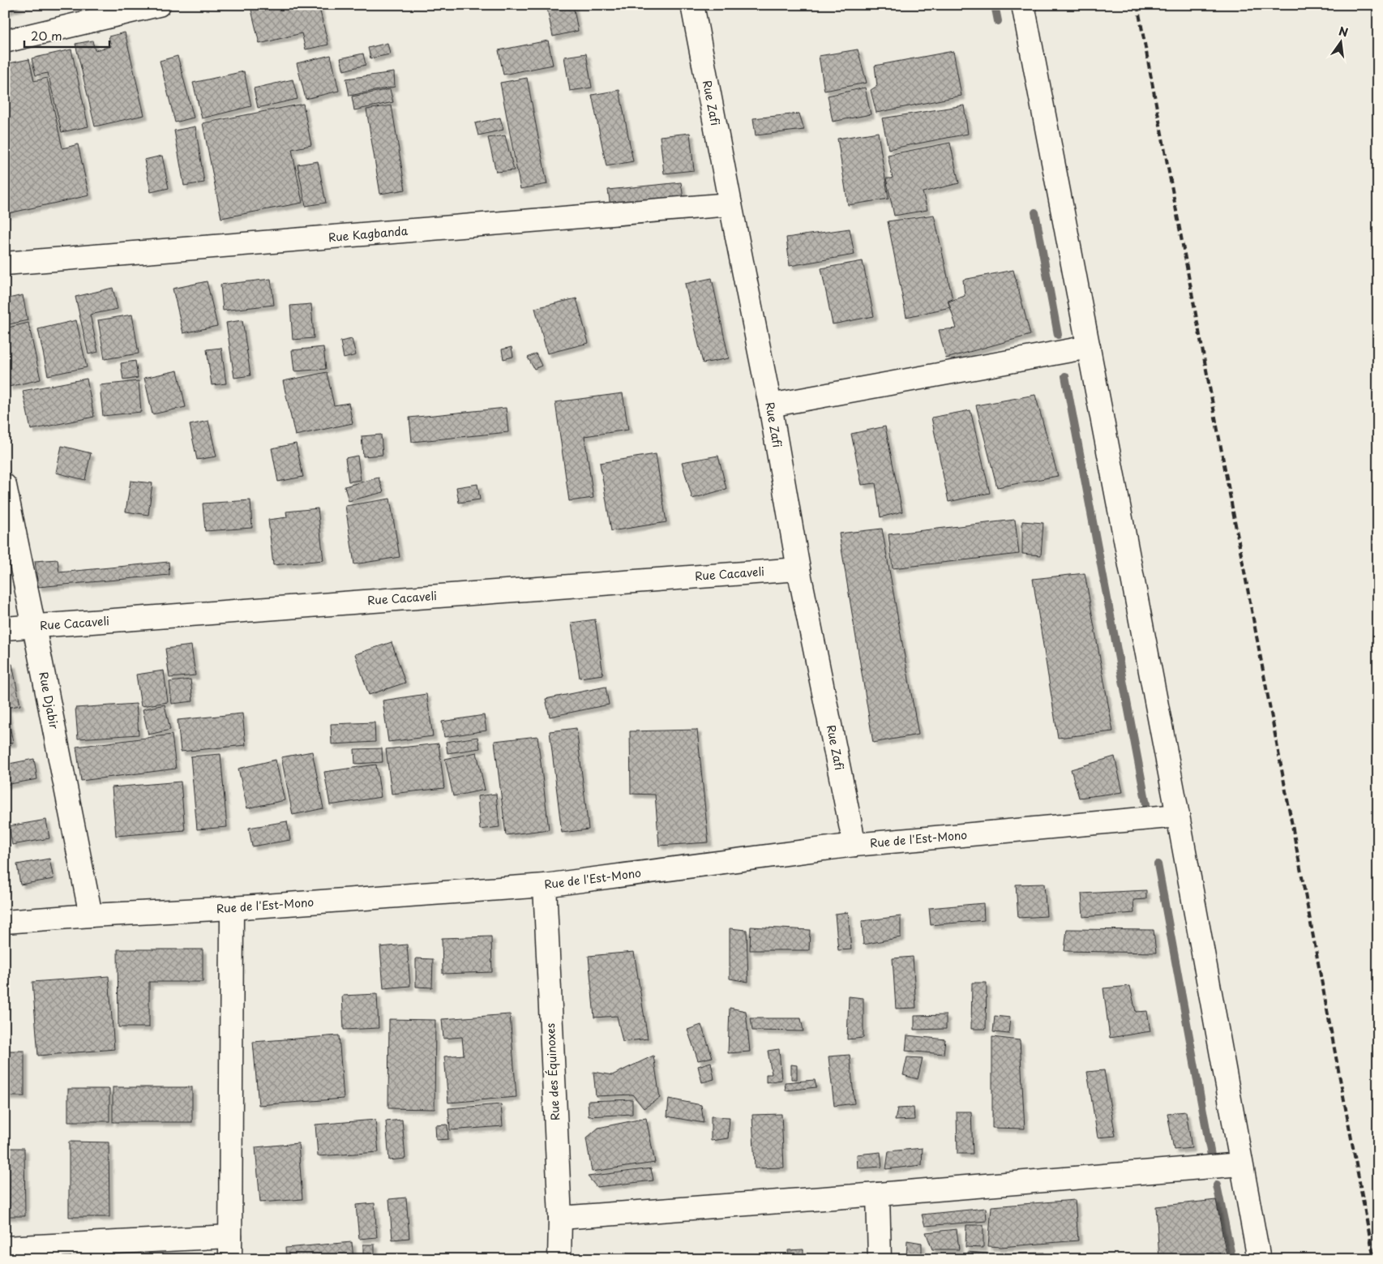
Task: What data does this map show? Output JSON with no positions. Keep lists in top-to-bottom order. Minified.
{"streets":{"street":["Rue Zafi","Rue Kagbanda","Rue Cacaveli","Rue Djabir","Rue de l'Est-Mono","Rue des Équinoxes"]},"crossings":[["Rue Zafi","Rue Kagbanda"],["Rue Zafi","Rue Cacaveli"],["Rue Zafi","Rue de l'Est-Mono"],["Rue Cacaveli","Rue Djabir"],["Rue Djabir","Rue de l'Est-Mono"],["Rue de l'Est-Mono","Rue des Équinoxes"]],"scale_bar":"20 m","north":"top"}
